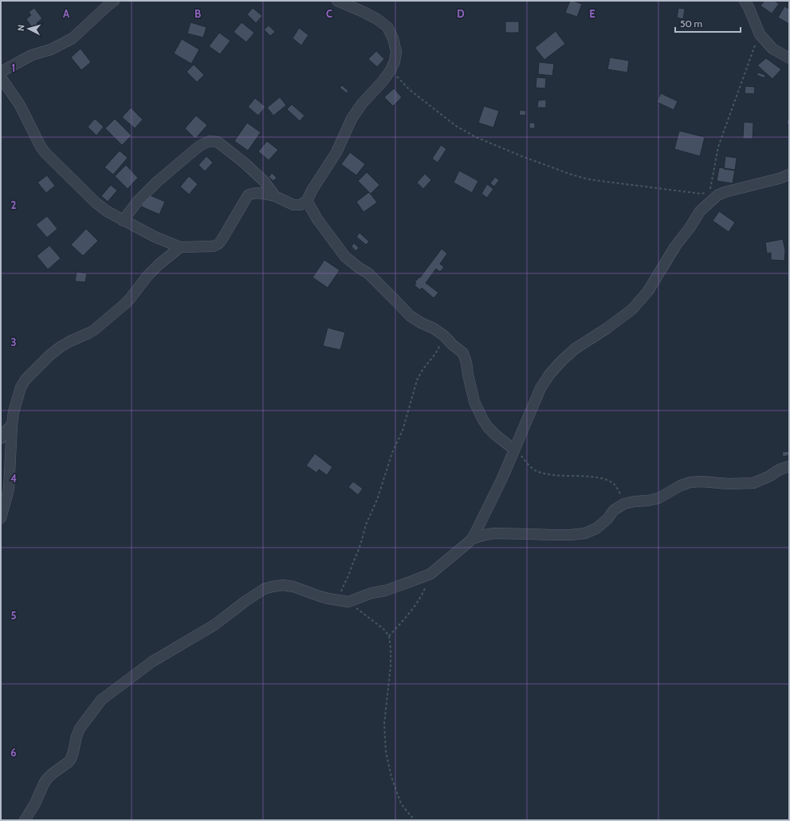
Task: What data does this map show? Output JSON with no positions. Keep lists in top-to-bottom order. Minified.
{"scale_bar":"50 m","north":"left","grid":{"columns":["A","B","C","D","E"],"rows":["1","2","3","4","5","6"]}}
